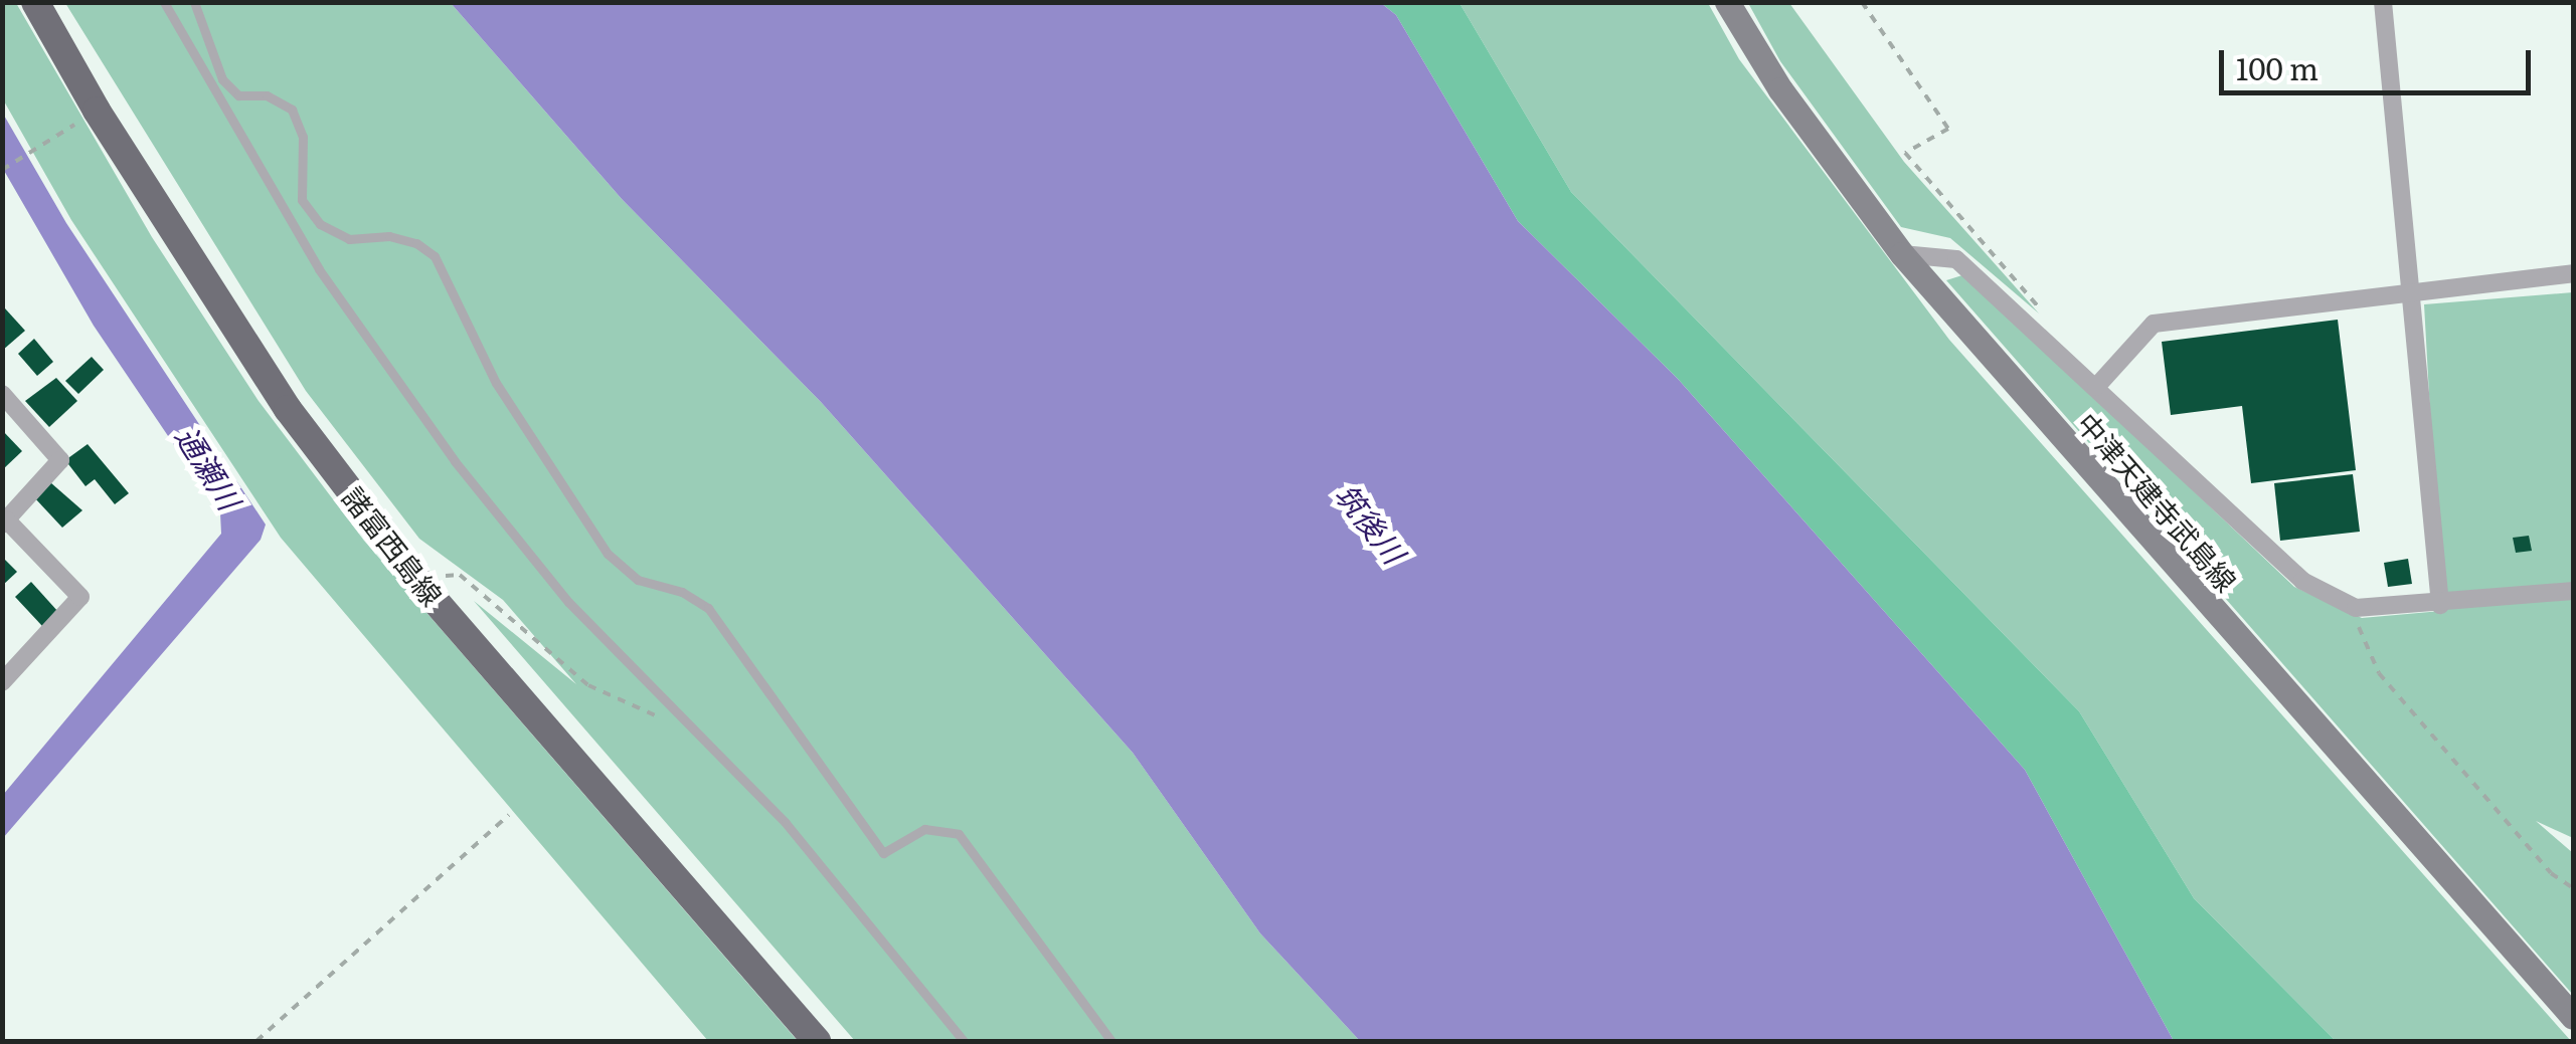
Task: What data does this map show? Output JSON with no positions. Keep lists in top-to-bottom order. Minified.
{"streets":{"main road":["中津天建寺武島線","諸富西島線"]},"water":["通瀬川","筑後川"],"scale_bar":"100 m"}
